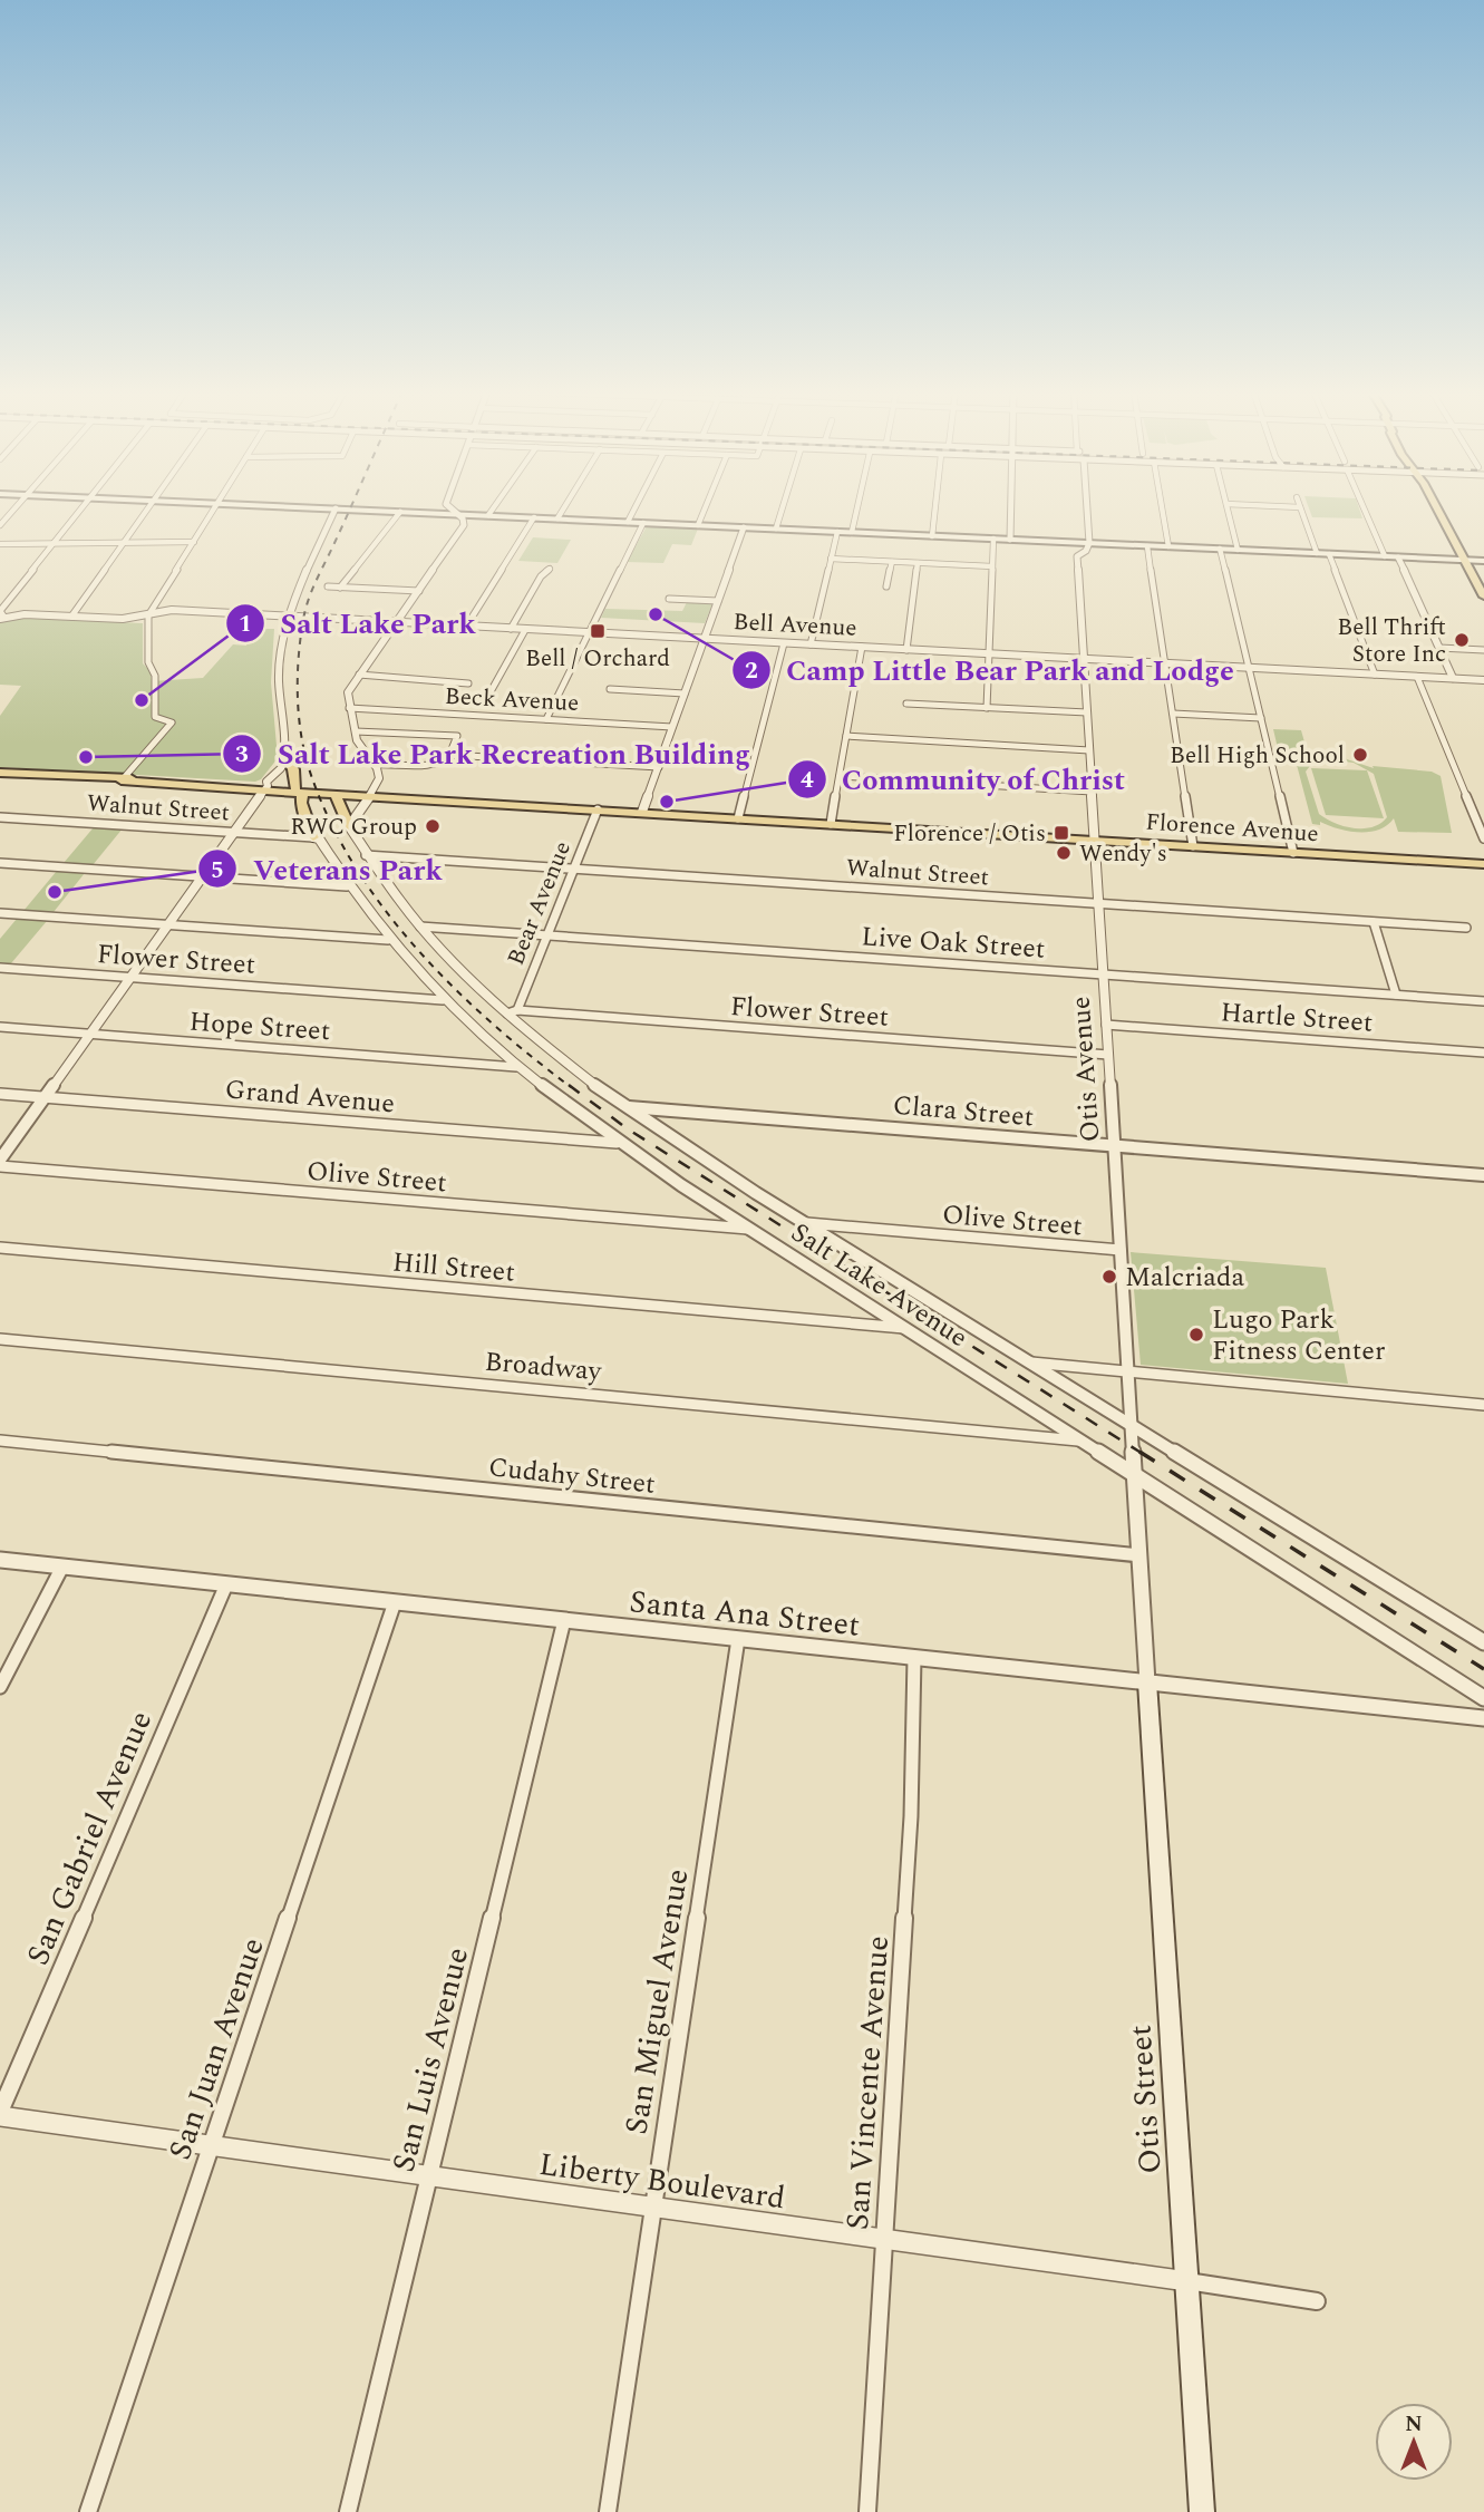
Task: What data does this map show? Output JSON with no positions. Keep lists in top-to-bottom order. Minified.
{"streets":{"main road":["Florence Avenue","Otis Street"],"street":["Bell Avenue","Beck Avenue","Walnut Street","Bear Avenue","Live Oak Street","Flower Street","Hartle Street","Hope Street","Otis Avenue","Grand Avenue","Clara Street","Olive Street","Hill Street","Salt Lake Avenue","Broadway","Cudahy Street","Santa Ana Street","San Gabriel Avenue","San Miguel Avenue","San Juan Avenue","San Luis Avenue","San Vincente Avenue","Liberty Boulevard"]},"crossings":[["Bell Avenue","Otis Avenue"],["Walnut Street","Bear Avenue"],["Walnut Street","Otis Avenue"],["Walnut Street","Salt Lake Avenue"],["Florence Avenue","Bear Avenue"],["Florence Avenue","Otis Avenue"],["Bear Avenue","Live Oak Street"],["Bear Avenue","Flower Street"],["Bear Avenue","Salt Lake Avenue"],["Live Oak Street","Otis Avenue"],["Live Oak Street","Salt Lake Avenue"],["Flower Street","Otis Avenue"],["Flower Street","Salt Lake Avenue"],["Hartle Street","Otis Avenue"],["Hope Street","Salt Lake Avenue"],["Otis Avenue","Clara Street"],["Otis Avenue","Olive Street"],["Otis Avenue","Salt Lake Avenue"],["Otis Avenue","Cudahy Street"],["Otis Avenue","Santa Ana Street"],["Otis Avenue","Otis Street"],["Grand Avenue","Salt Lake Avenue"],["Clara Street","Salt Lake Avenue"],["Olive Street","Salt Lake Avenue"],["Hill Street","Salt Lake Avenue"],["Salt Lake Avenue","Broadway"],["Santa Ana Street","San Gabriel Avenue"],["Santa Ana Street","San Miguel Avenue"],["Santa Ana Street","San Juan Avenue"],["Santa Ana Street","San Luis Avenue"],["Santa Ana Street","San Vincente Avenue"],["Santa Ana Street","Otis Street"],["San Gabriel Avenue","Liberty Boulevard"],["San Miguel Avenue","Liberty Boulevard"],["San Juan Avenue","Liberty Boulevard"],["San Luis Avenue","Liberty Boulevard"],["San Vincente Avenue","Liberty Boulevard"],["Otis Street","Liberty Boulevard"]],"places":{"other":["Camp Little Bear Park and Lodge","Bell Thrift Store Inc","Salt Lake Park","Bell High School","Salt Lake Park Recreation Building","Community of Christ","RWC Group","Wendy's","Veterans Park","Malcriada","Lugo Park Fitness Center"],"transit":["Bell / Orchard","Florence / Otis"]},"north":"top"}
